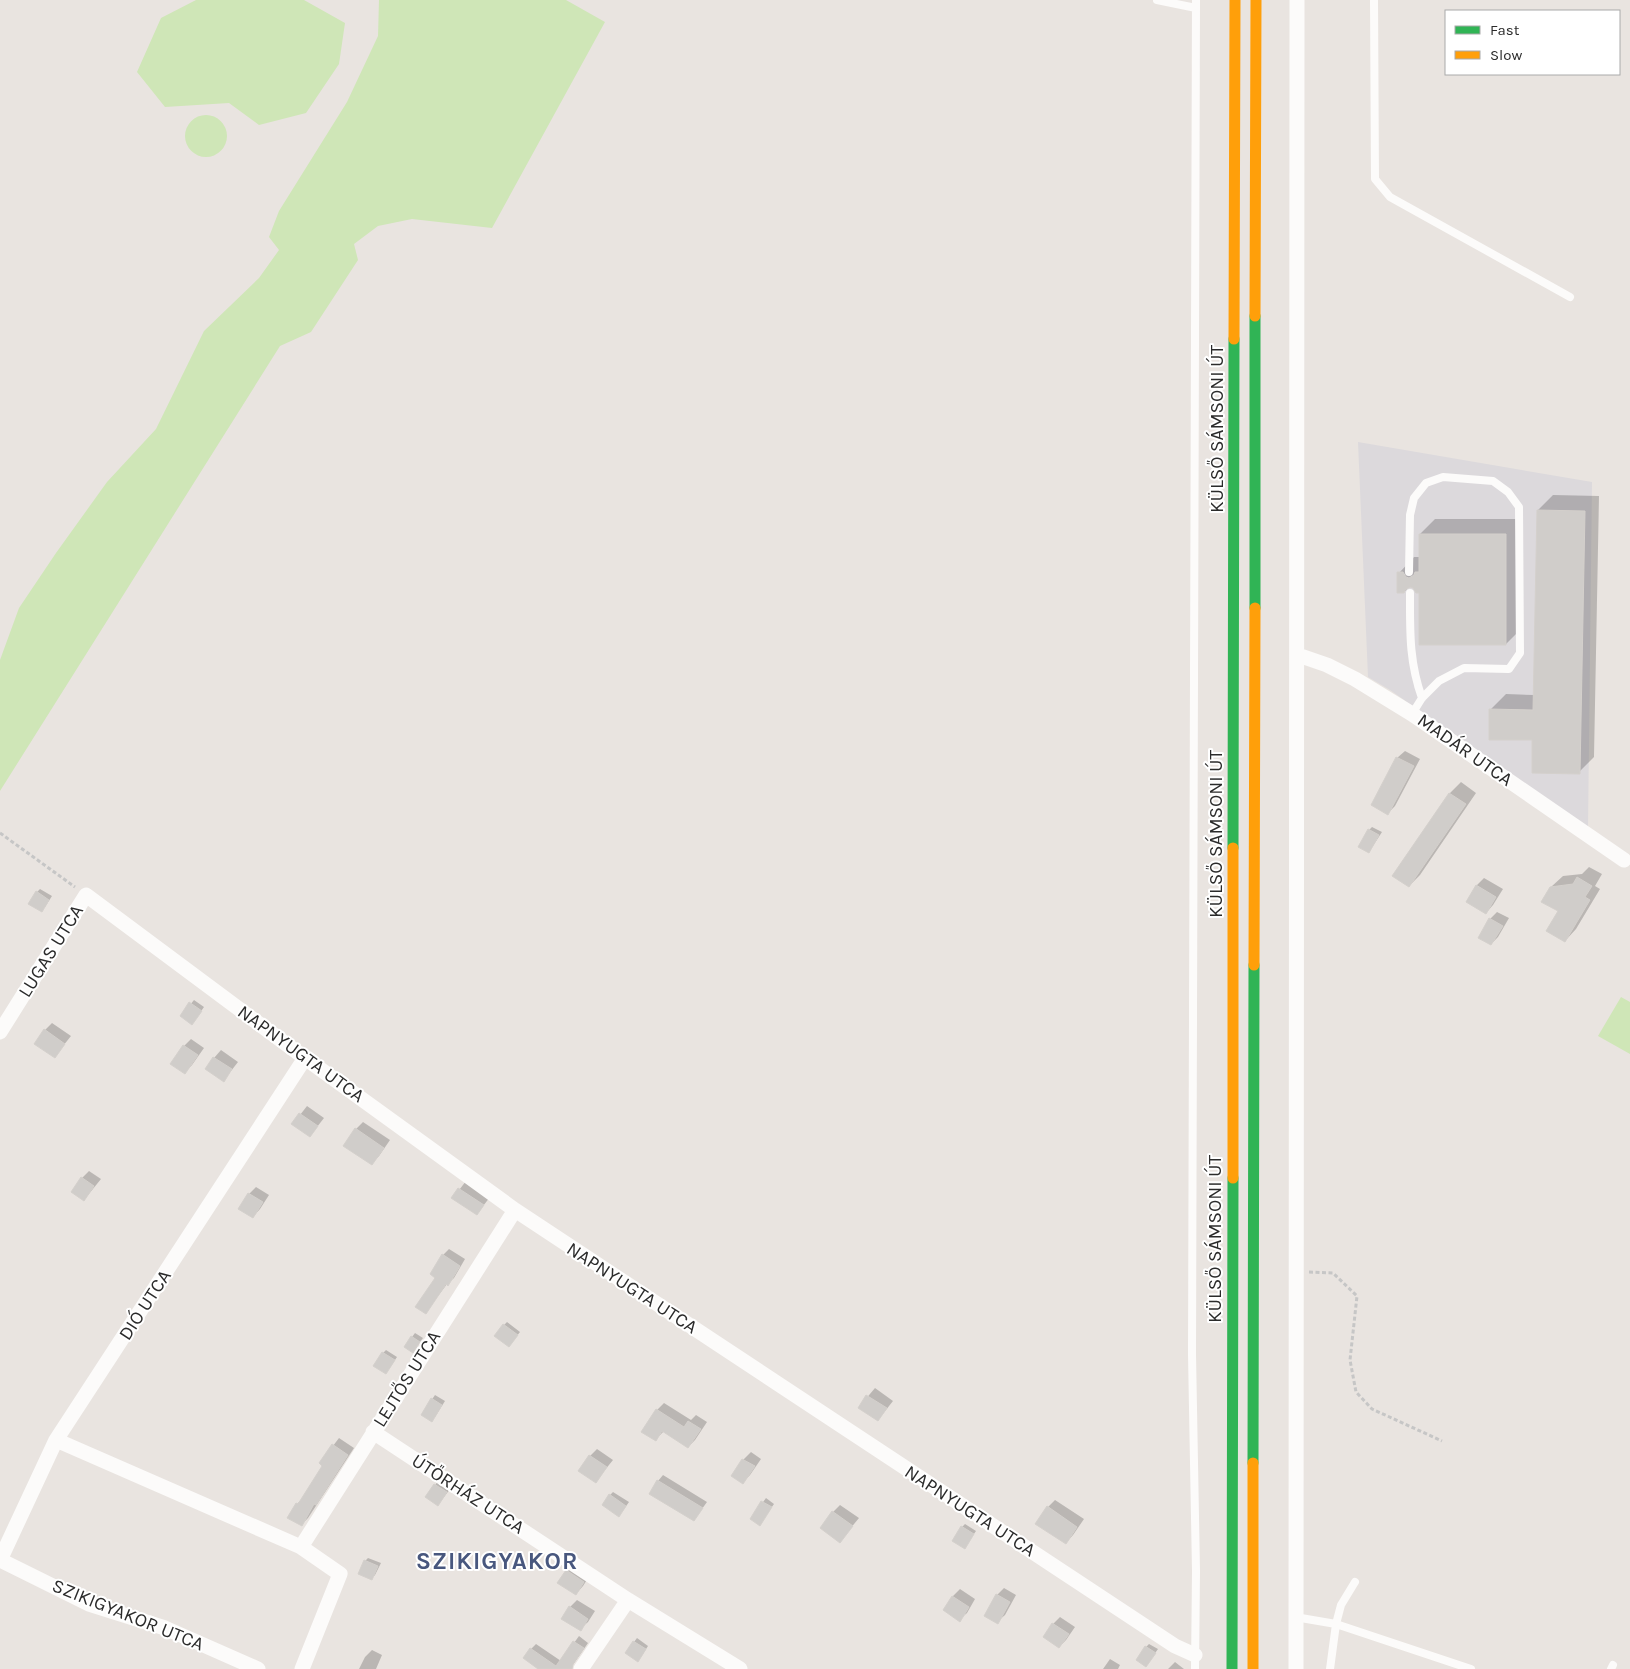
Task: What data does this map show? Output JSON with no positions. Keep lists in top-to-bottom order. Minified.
{"streets":{"main road":["KÜLSŐ SÁMSONI ÚT"],"street":["MADÁR UTCA","LUGAS UTCA","NAPNYUGTA UTCA","DIÓ UTCA","LEJTŐS UTCA","ÚTŐRHÁZ UTCA","SZIKIGYAKOR UTCA"]},"crossings":[["LUGAS UTCA","NAPNYUGTA UTCA"],["NAPNYUGTA UTCA","DIÓ UTCA"],["NAPNYUGTA UTCA","LEJTŐS UTCA"],["DIÓ UTCA","SZIKIGYAKOR UTCA"],["LEJTŐS UTCA","ÚTŐRHÁZ UTCA"]],"districts":["SZIKIGYAKOR"],"legend":["Fast","Slow"]}
